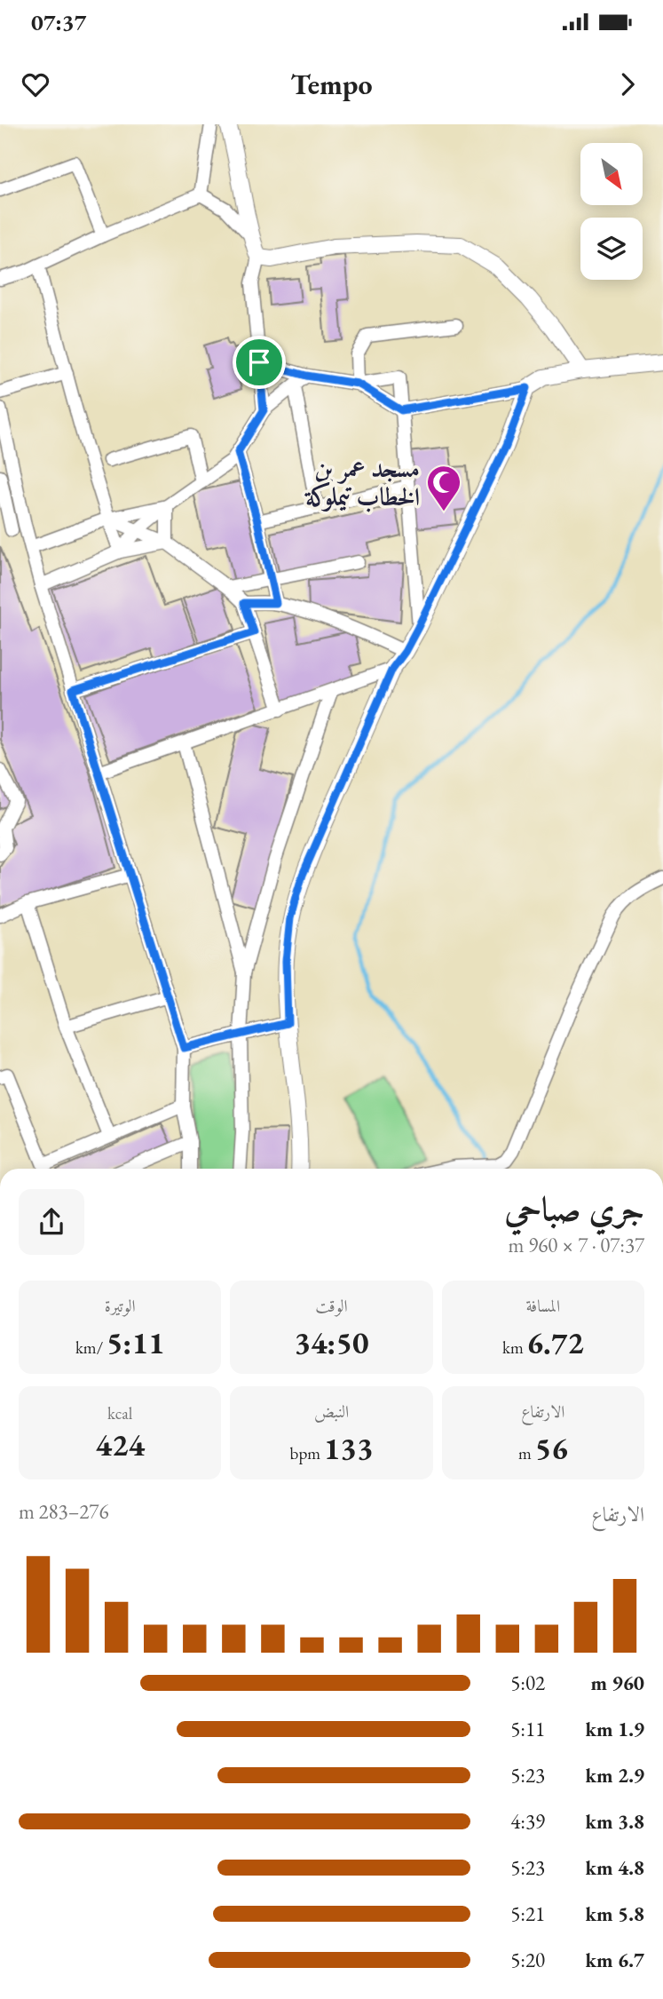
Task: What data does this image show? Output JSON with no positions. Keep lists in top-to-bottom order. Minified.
{"places":{"mosque":["مسجد عمر بن الخطاب تيملوكة"]},"north":"bottom right","page":{"status":"07:37","header":"Tempo","heading":["جري صباحي","07:37 · 7 × 960 m"],"stats":[["المسافة","6.72 km"],["الوقت","34:50"],["الوتيرة","5:11 /km"],["الارتفاع","56 m"],["النبض","133 bpm"],["kcal","424"]],"chart":["الارتفاع","276–283 m"],"list":[{"name":"960 m","note":"5:02"},{"name":"1.9 km","note":"5:11"},{"name":"2.9 km","note":"5:23"},{"name":"3.8 km","note":"4:39"},{"name":"4.8 km","note":"5:23"},{"name":"5.8 km","note":"5:21"},{"name":"6.7 km","note":"5:20"}]}}
